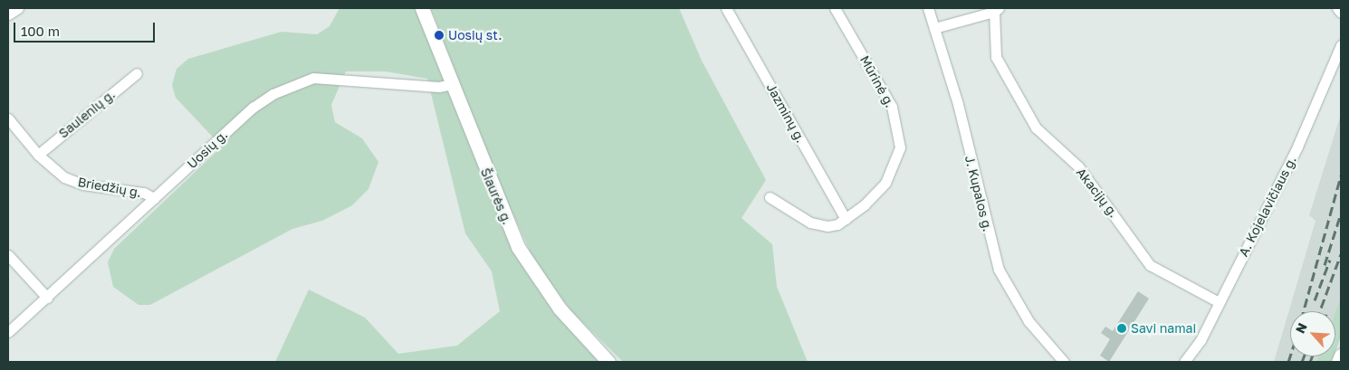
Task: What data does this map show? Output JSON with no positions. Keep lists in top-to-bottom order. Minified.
{"streets":{"main road":["Šiaurės g."],"street":["Mūrinė g.","Jazminų g.","Saulenių g.","Uosių g.","Briedžių g.","Akacijų g.","J. Kupalos g.","A. Kojelavičiaus g."]},"crossings":[["Mūrinė g.","Jazminų g."],["Saulenių g.","Briedžių g."],["Uosių g.","Briedžių g."],["Uosių g.","Šiaurės g."],["Akacijų g.","A. Kojelavičiaus g."]],"places":["Uosių st.","Savi namai"],"scale_bar":"100 m","north":"top left"}
